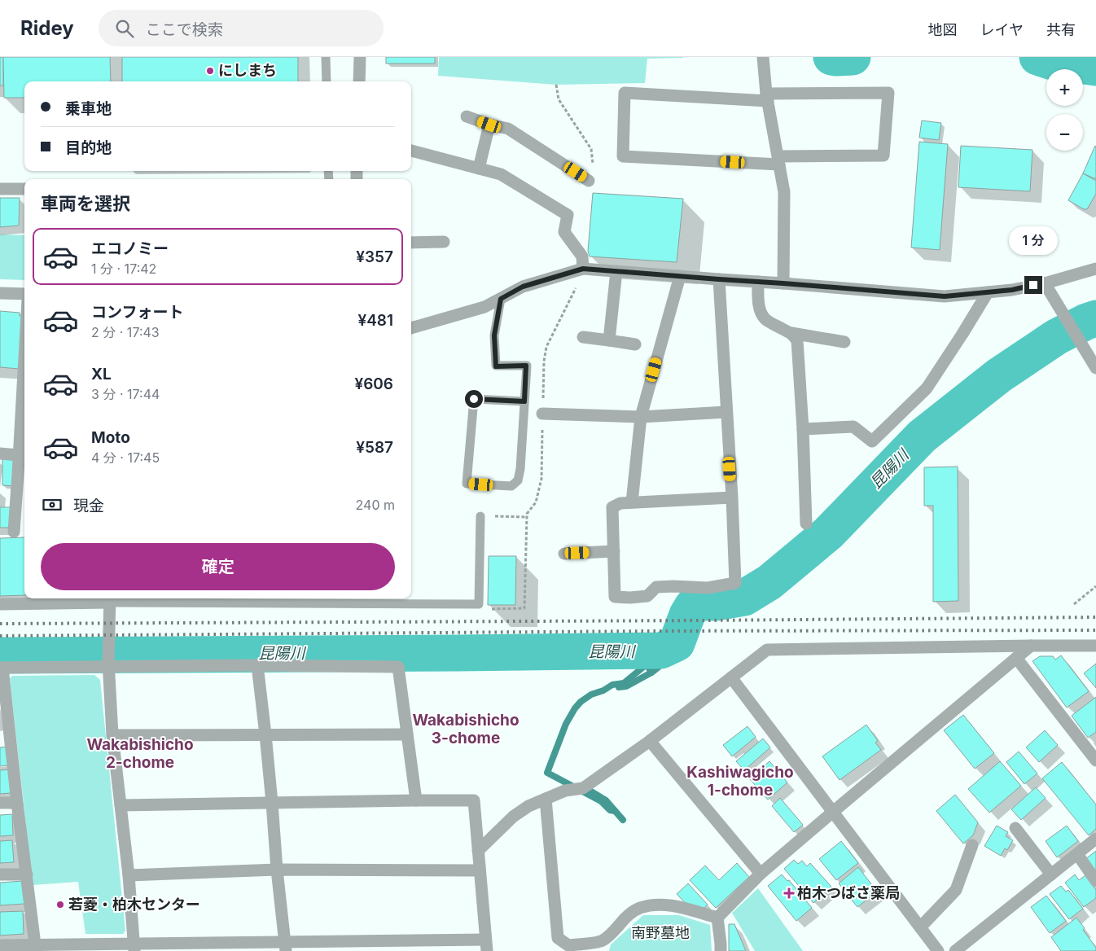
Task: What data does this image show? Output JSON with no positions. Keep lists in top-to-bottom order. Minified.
{"districts":["Wakabishicho 3-chome","Wakabishicho 2-chome","Kashiwagicho 1-chome"],"water":["昆陽川"],"parks":["南野墓地"],"places":{"other":["にしまち","若菱・柏木センター"],"health":["柏木つばさ薬局"]},"page":{"header":"Ridey","search":"ここで検索","nav":["地図","レイヤ","共有"],"map_buttons":["+","−"],"banner":["乗車地","目的地"],"heading":"車両を選択","bubble":"1 分","list":[{"name":"エコノミー","note":"1 分 · 17:42","value":"¥357"},{"name":"コンフォート","note":"2 分 · 17:43","value":"¥481"},{"name":"XL","note":"3 分 · 17:44","value":"¥606"},{"name":"Moto","note":"4 分 · 17:45","value":"¥587"}],"pay":["現金","240 m"],"buttons":"確定"}}
